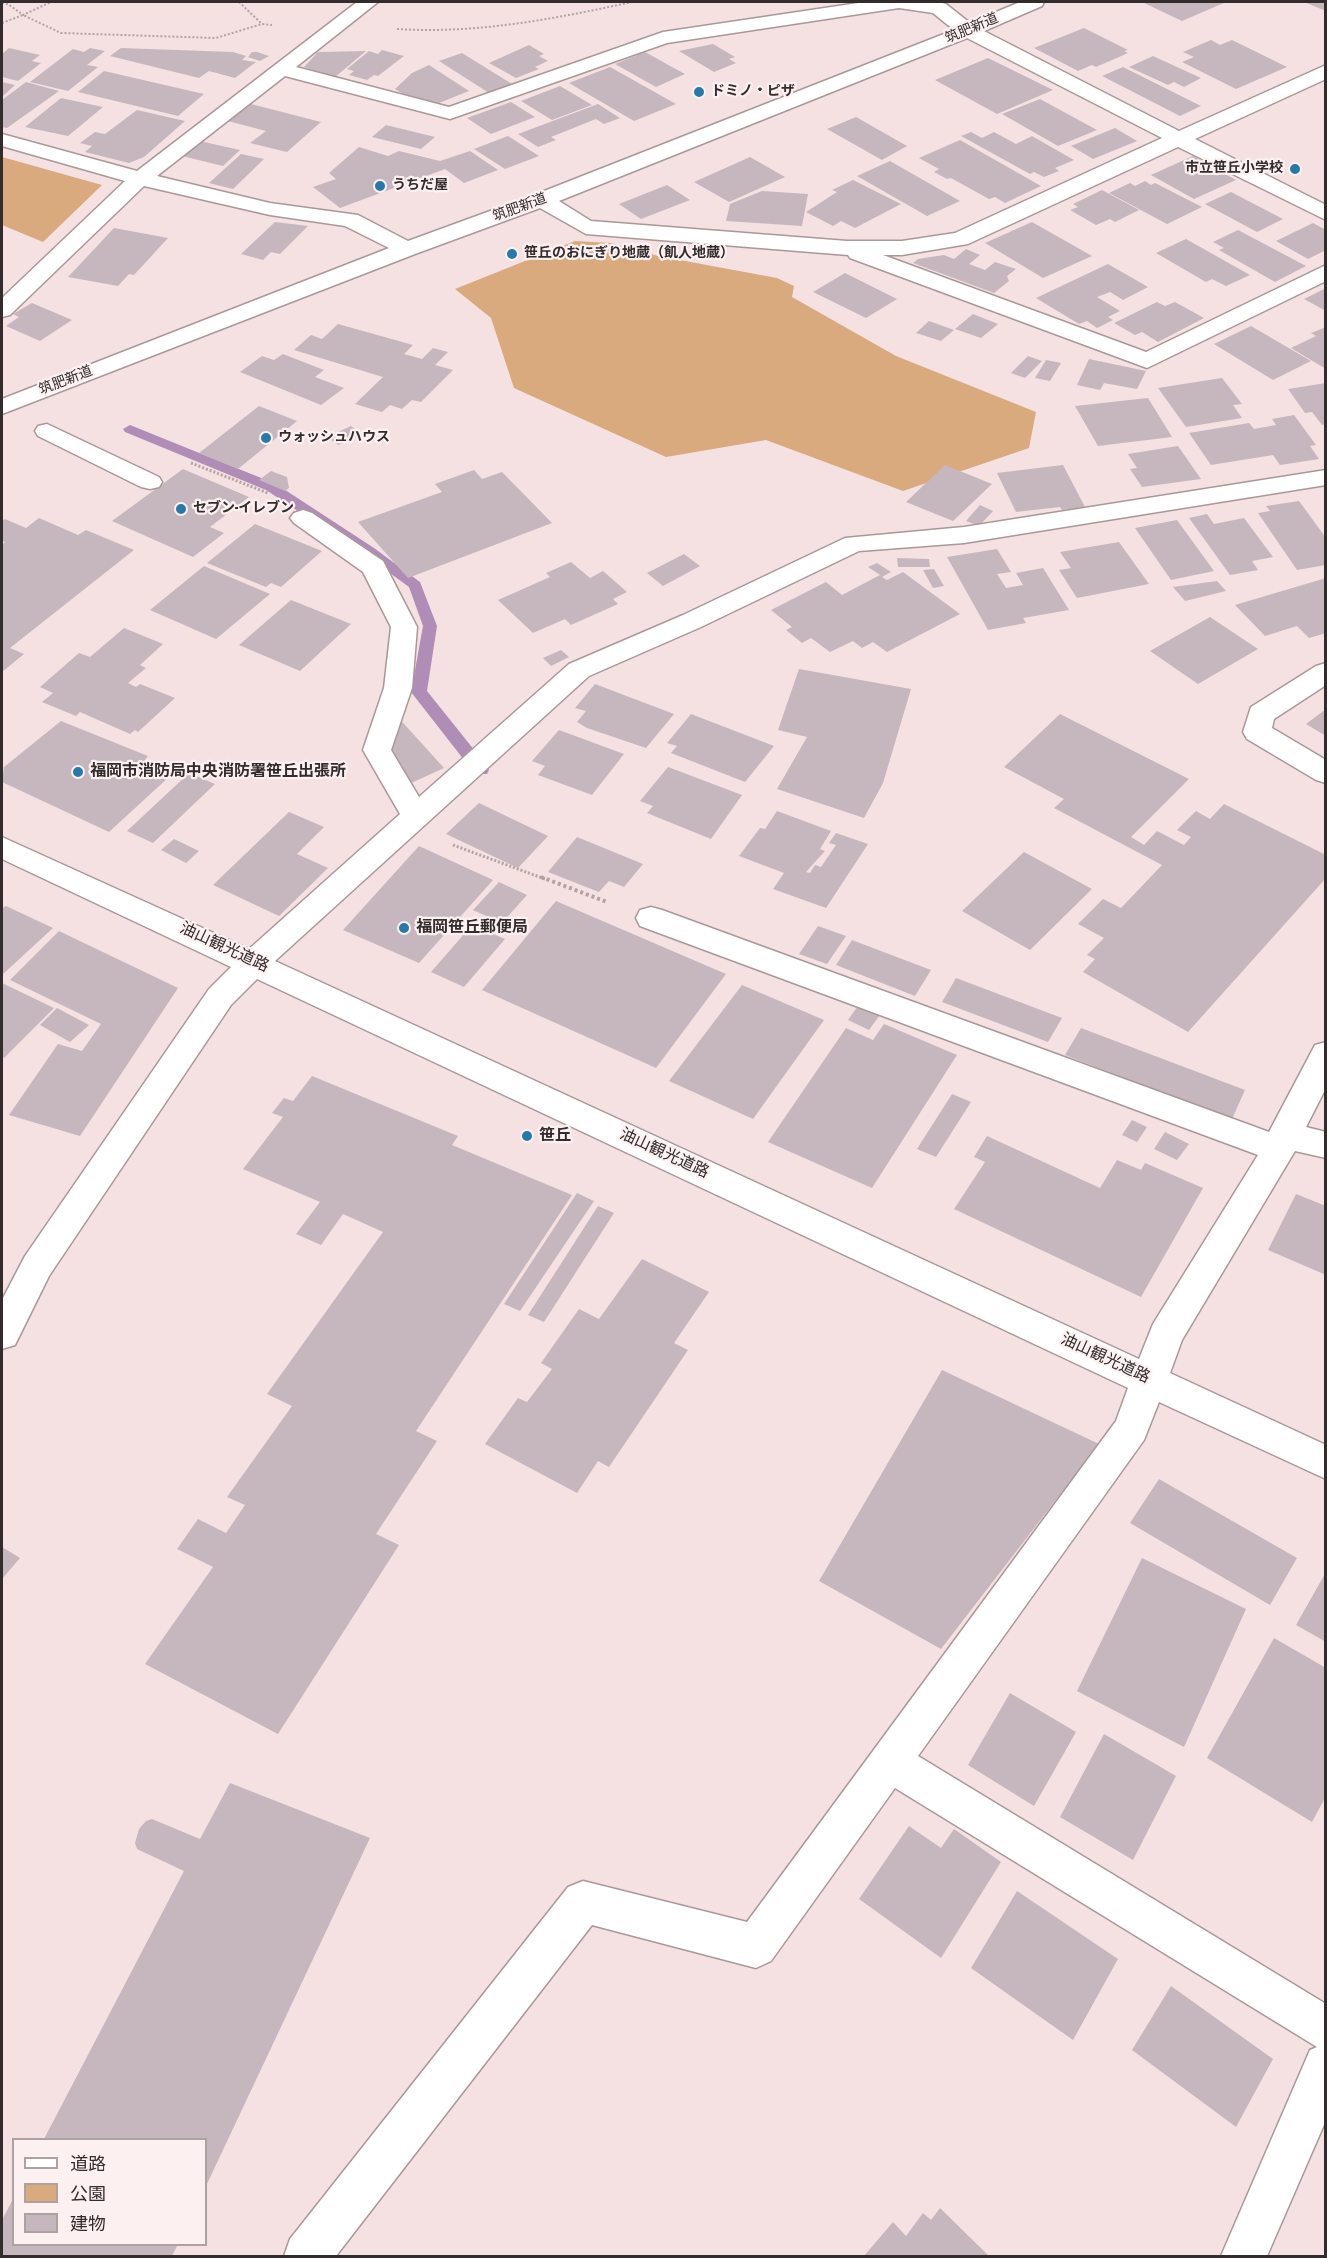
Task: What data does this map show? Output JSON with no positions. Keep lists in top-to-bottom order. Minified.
{"streets":{"street":["筑肥新道","油山観光道路"]},"places":["ドミノ・ピザ","市立笹丘小学校","うちだ屋","笹丘のおにぎり地蔵（飢人地蔵）","ウォッシュハウス","セブン-イレブン","福岡市消防局中央消防署笹丘出張所","福岡笹丘郵便局","笹丘"],"legend":["道路","公園","建物"]}
